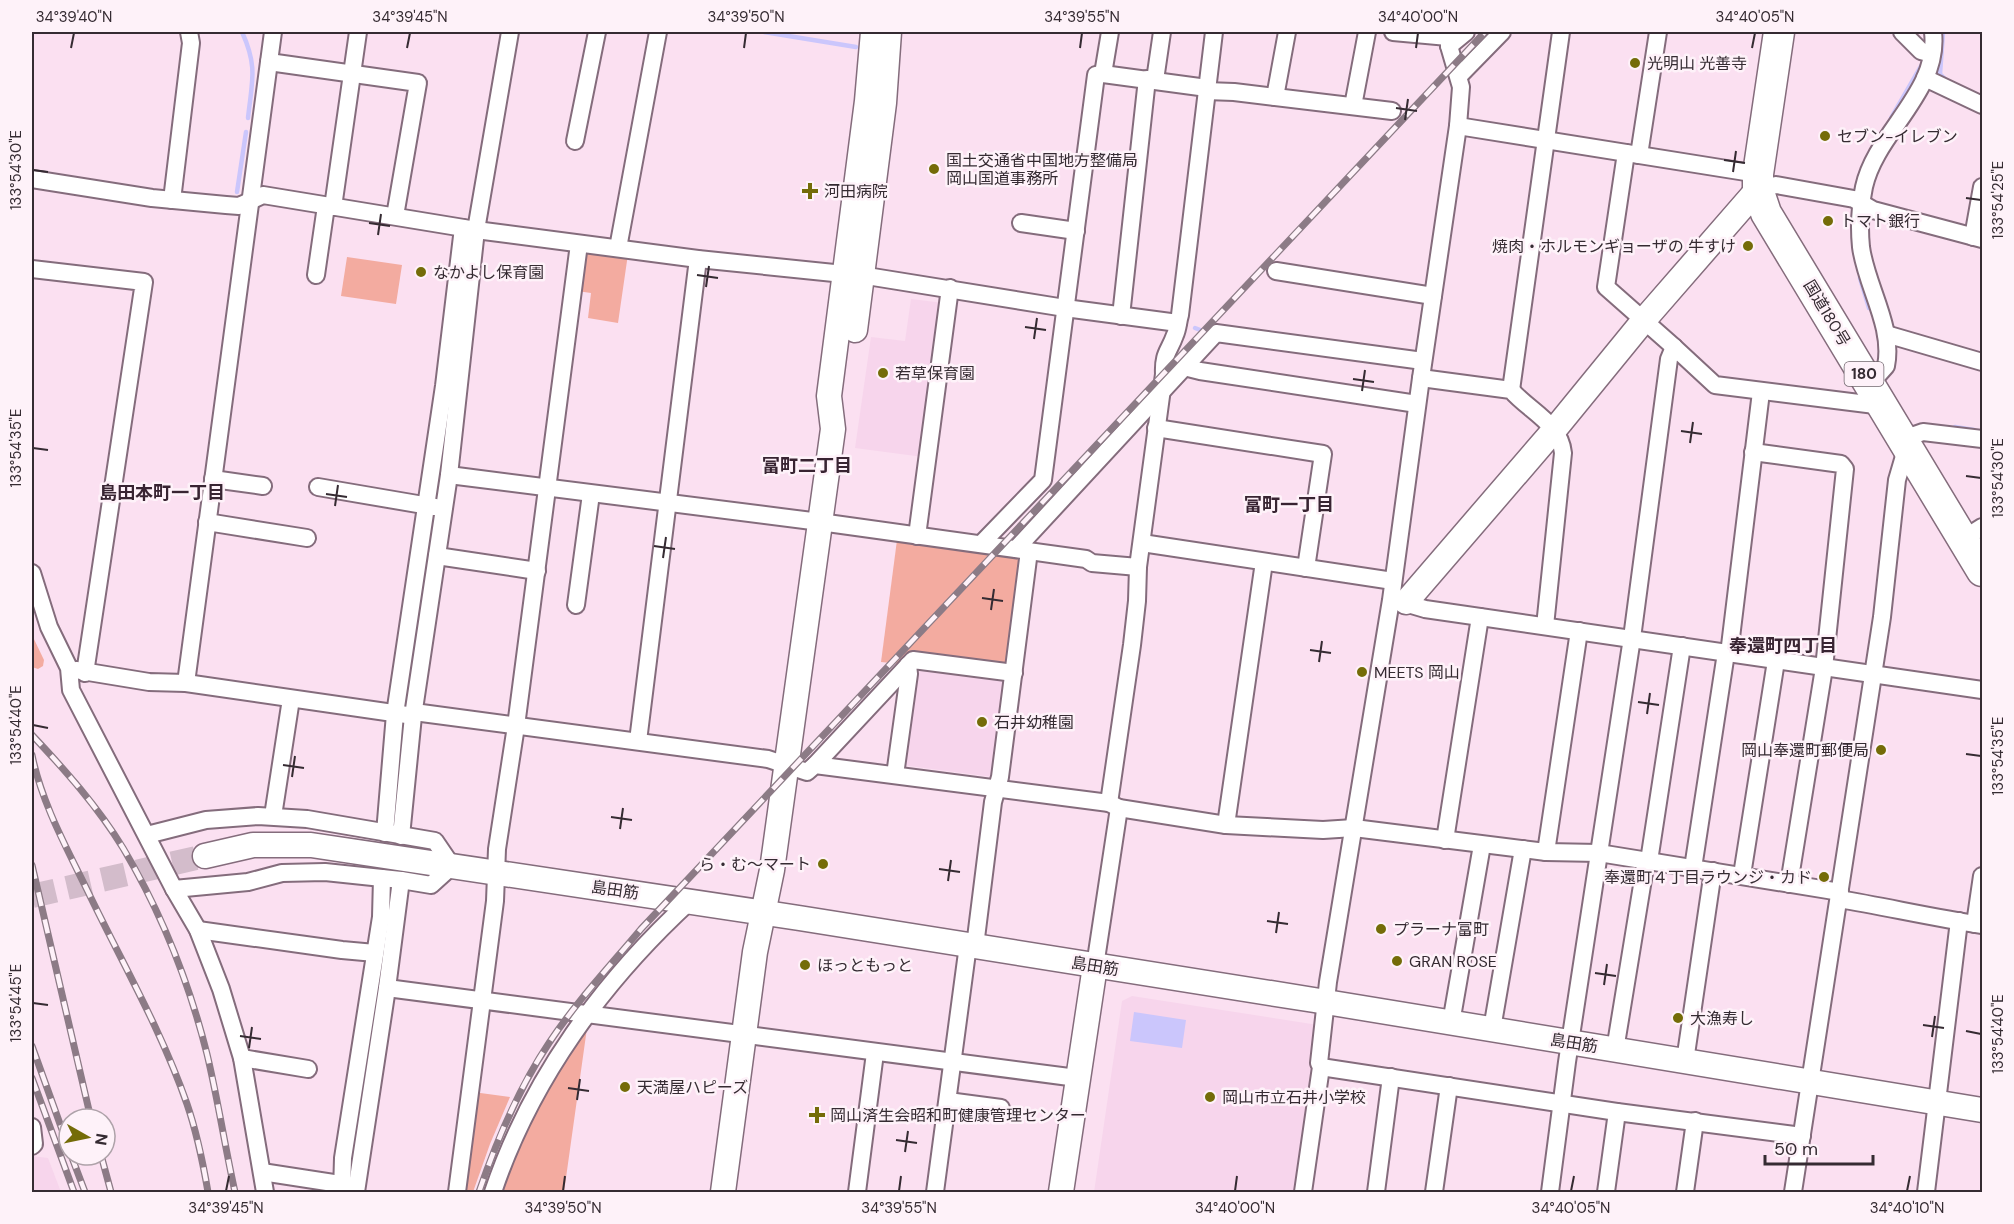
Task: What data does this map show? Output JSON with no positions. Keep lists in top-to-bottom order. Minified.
{"streets":{"highway":["国道180号","180"],"street":["島田筋"]},"districts":["富町二丁目","島田本町一丁目","富町一丁目","奉還町四丁目"],"places":{"other":["光明山 光善寺","セブン-イレブン","国土交通省中国地方整備局 岡山国道事務所","トマト銀行","焼肉・ホルモンギョーザの 牛すけ","なかよし保育園","若草保育園","MEETS 岡山","石井幼稚園","岡山奉還町郵便局","ら・む〜マート","奉還町４丁目ラウンジ・カド","プラーナ富町","GRAN ROSE","ほっともっと","大漁寿し","天満屋ハピーズ","岡山市立石井小学校"],"health":["河田病院","岡山済生会昭和町健康管理センター"]},"scale_bar":"50 m","north":"right","coordinates":["34°39'40\"N","34°39'45\"N","34°39'50\"N","34°39'55\"N","34°40'00\"N","34°40'05\"N","133°54'30\"E","133°54'25\"E","133°54'35\"E","133°54'40\"E","133°54'45\"E","34°40'10\"N"]}
